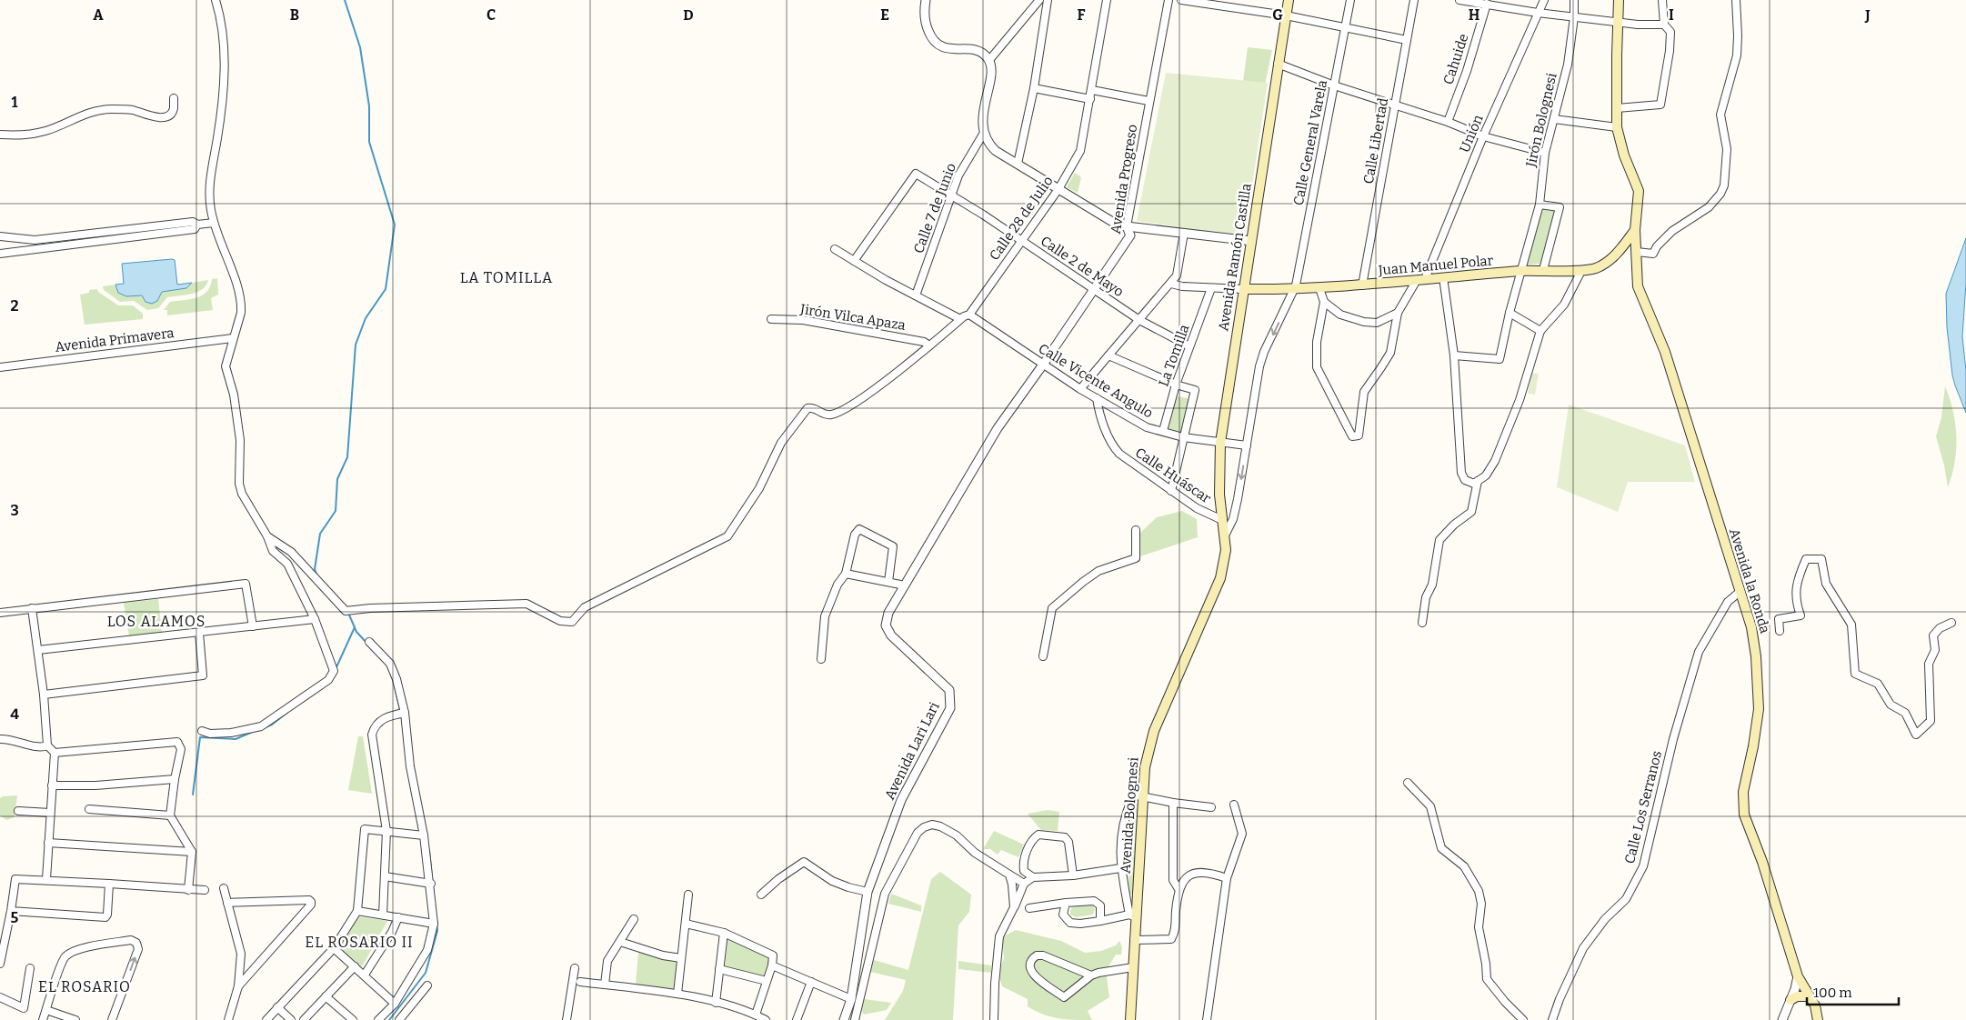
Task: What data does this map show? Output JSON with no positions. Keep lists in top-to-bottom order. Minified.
{"streets":{"main road":["Avenida Ramón Castilla","Juan Manuel Polar","Avenida la Ronda","Avenida Bolognesi"],"street":["Cahuide","Jirón Bolognesi","Unión","Calle Libertad","Calle General Varela","Avenida Progreso","Calle 7 de Junio","Calle 28 de Julio","Calle 2 de Mayo","Jirón Vilca Apaza","Avenida Primavera","La Tomilla","Calle Vicente Angulo","Calle Huáscar","Avenida Lari Lari","Calle Los Serranos"]},"crossings":[["Jirón Bolognesi","Juan Manuel Polar"],["Unión","Juan Manuel Polar"],["Calle Libertad","Juan Manuel Polar"],["Calle General Varela","Juan Manuel Polar"],["Calle General Varela","Calle Vicente Angulo"],["Calle General Varela","Avenida Bolognesi"],["Avenida Progreso","Calle 2 de Mayo"],["Avenida Progreso","Calle Vicente Angulo"],["Avenida Progreso","Avenida Lari Lari"],["Calle 7 de Junio","Calle 2 de Mayo"],["Calle 28 de Julio","Calle 2 de Mayo"],["Calle 28 de Julio","Jirón Vilca Apaza"],["Calle 28 de Julio","Calle Vicente Angulo"],["Avenida Ramón Castilla","Juan Manuel Polar"],["Avenida Ramón Castilla","Calle Vicente Angulo"],["Avenida Ramón Castilla","Calle Huáscar"],["Avenida Ramón Castilla","Avenida Bolognesi"],["Juan Manuel Polar","Avenida la Ronda"],["Calle 2 de Mayo","La Tomilla"],["La Tomilla","Calle Vicente Angulo"],["Calle Vicente Angulo","Calle Huáscar"],["Calle Vicente Angulo","Avenida Lari Lari"],["Calle Huáscar","Avenida Bolognesi"],["Avenida la Ronda","Calle Los Serranos"]],"one_way":["Calle General Varela"],"districts":["LA TOMILLA","LOS ALAMOS","EL ROSARIO II","EL ROSARIO"],"scale_bar":"100 m","grid":{"columns":["A","B","C","D","E","F","G","H","I","J"],"rows":["1","2","3","4","5"]}}
